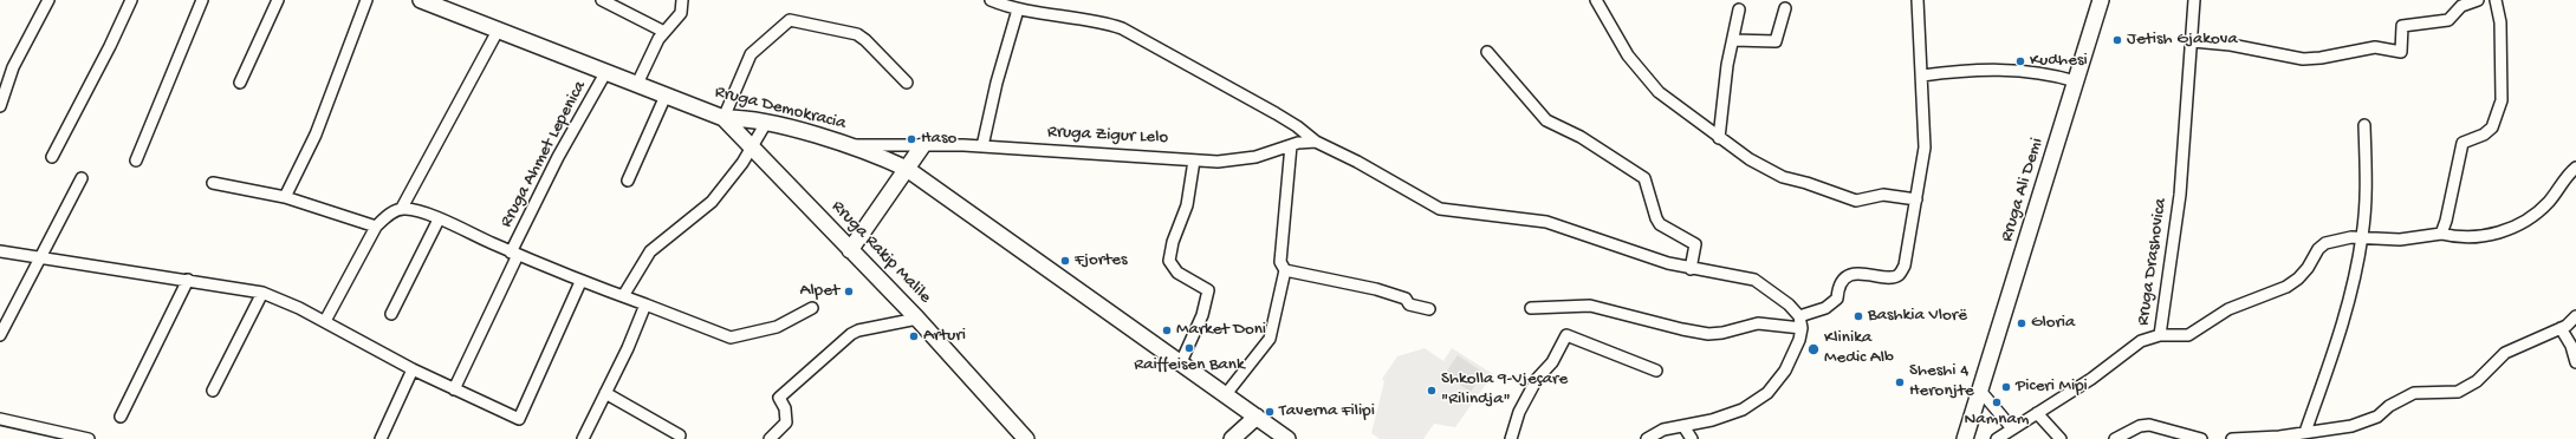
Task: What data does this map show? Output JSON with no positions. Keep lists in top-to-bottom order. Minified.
{"streets":{"main road":["Rruga Demokracia","Rruga Ali Demi","Rruga Rakip Malile"],"street":["Rruga Zigur Lelo","Rruga Ahmet Lepenica","Rruga Drashovica"]},"crossings":[["Rruga Demokracia","Rruga Zigur Lelo"],["Rruga Demokracia","Rruga Ahmet Lepenica"],["Rruga Demokracia","Rruga Rakip Malile"]],"places":["Jetish Gjakova","Kudhesi","Haso","Fjortes","Alpet","Bashkia Vlorë","Gloria","Market Doni","Arturi","Raiffeisen Bank","Klinika Medic Alb","Sheshi 4 Heronjte","Piceri Mipi","Shkolla 9-Vjeçare \"Rilindja\"","Namnam","Taverna Filipi"]}
